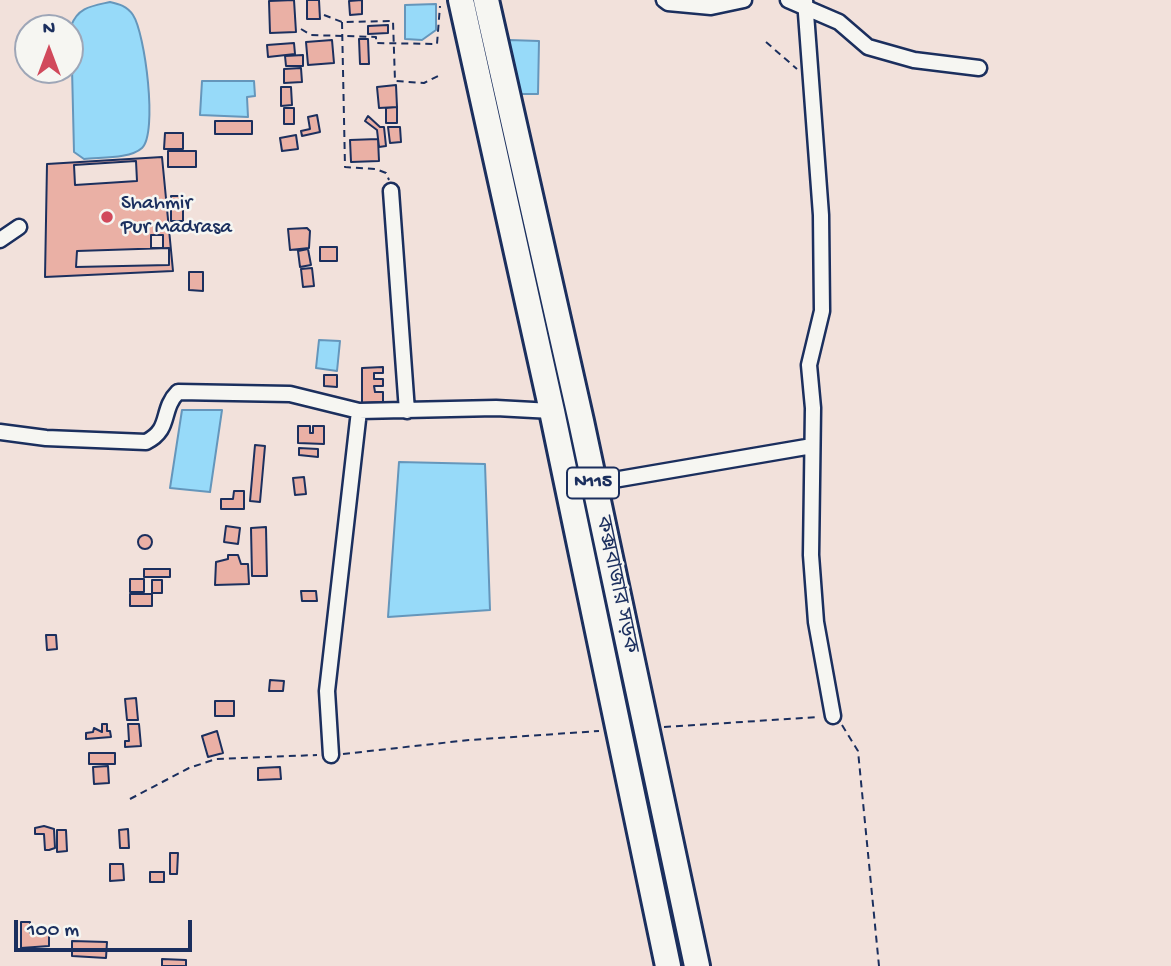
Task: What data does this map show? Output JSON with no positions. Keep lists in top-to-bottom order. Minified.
{"streets":{"highway":["N115","কক্সবাজার সড়ক"]},"places":["Shahmir Pur Madrasa"],"scale_bar":"100 m","north":"top"}
